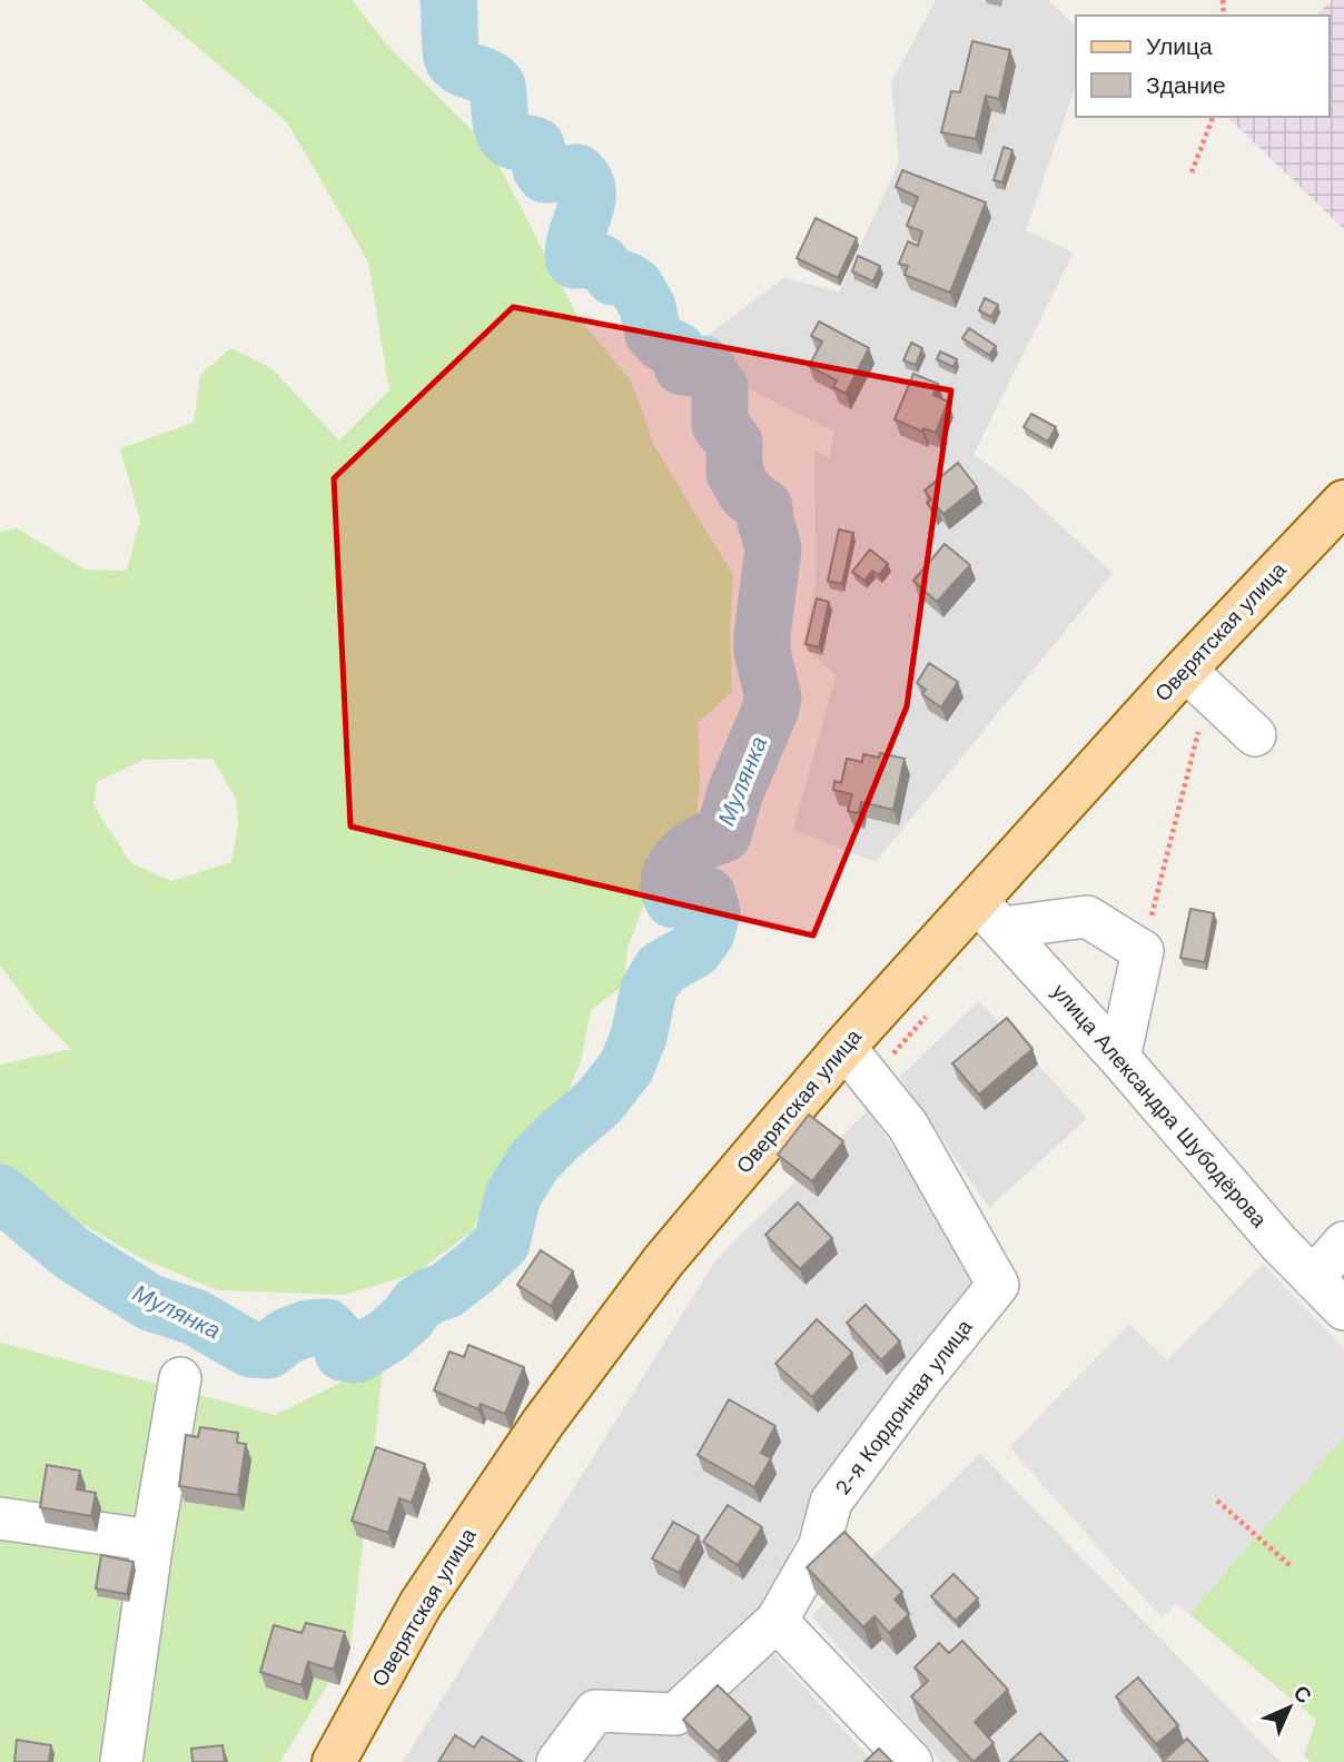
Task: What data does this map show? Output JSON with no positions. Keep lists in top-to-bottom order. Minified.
{"streets":{"main road":["Оверятская улица"],"street":["улица Александра Шубодёрова","2-я Кордонная улица"]},"crossings":[["Оверятская улица","улица Александра Шубодёрова"],["Оверятская улица","2-я Кордонная улица"]],"water":["Мулянка"],"legend":["Улица","Здание"],"north":"top right"}
